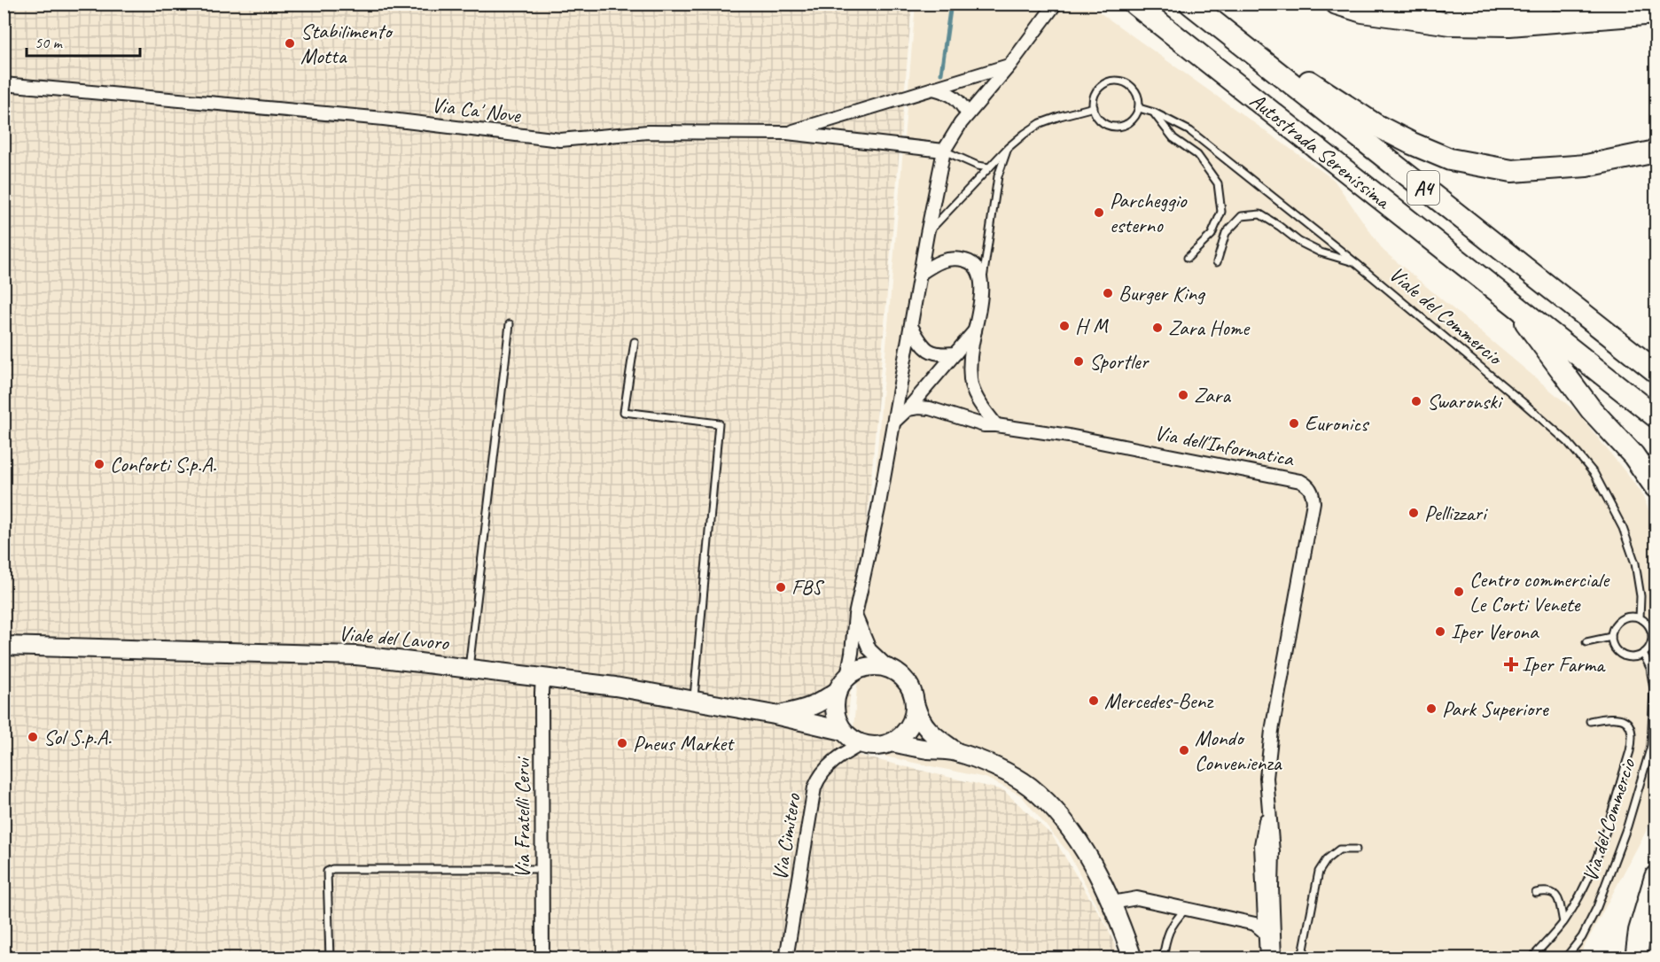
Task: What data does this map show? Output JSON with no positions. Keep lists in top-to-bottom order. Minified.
{"streets":{"highway":["Autostrada Serenissima","A4"],"street":["Via Ca' Nove","Via dell'Informatica","Viale del Lavoro","Via Fratelli Cervi","Via Cimitero"],"lane":["Viale del Commercio","Via del Commercio"]},"crossings":[["Autostrada Serenissima","A4"],["Viale del Commercio","Via del Commercio"],["Viale del Lavoro","Via Fratelli Cervi"],["Viale del Lavoro","Via Cimitero"]],"places":{"other":["Stabilimento Motta","Parcheggio esterno","Burger King","H M","Zara Home","Sportler","Zara","Swaronski","Euronics","Conforti S.p.A.","Pellizzari","FBS","Centro commerciale Le Corti Venete","Iper Verona","Mercedes-Benz","Park Superiore","Sol S.p.A.","Pneus Market","Mondo Convenienza"],"health":["Iper Farma"]},"scale_bar":"50 m"}
